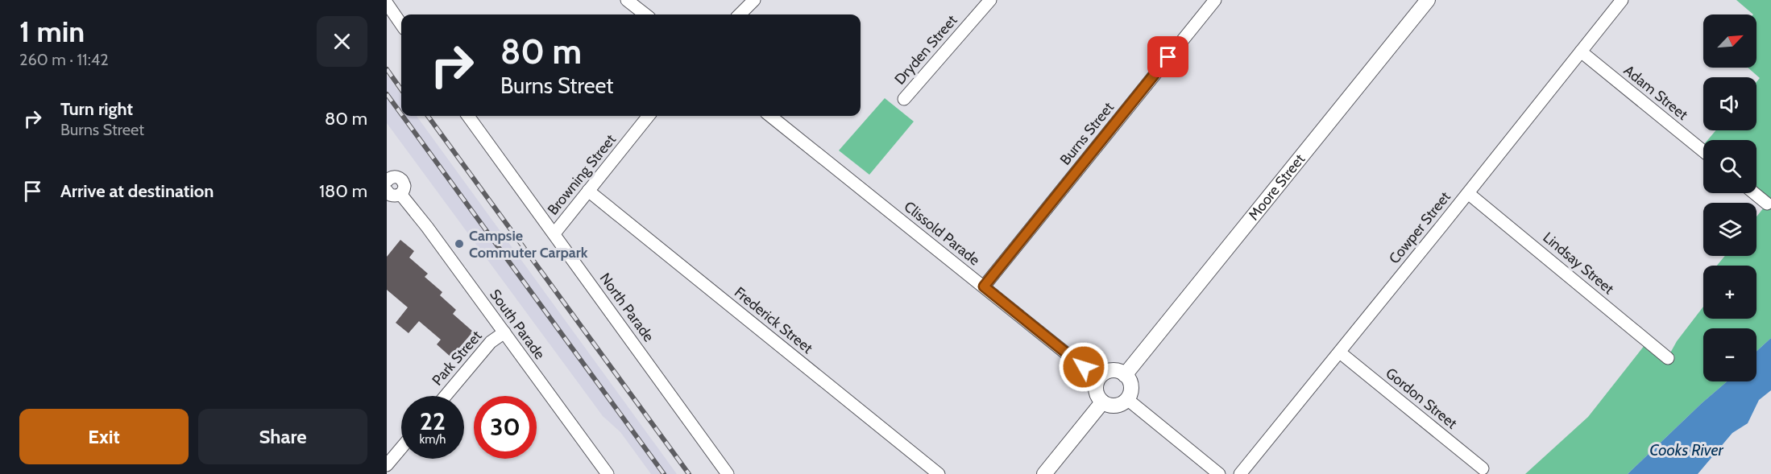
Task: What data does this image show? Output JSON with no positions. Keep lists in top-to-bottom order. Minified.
{"streets":{"street":["Dryden Street","Adam Street","Burns Street","Browning Street","Moore Street","Cowper Street","Clissold Parade","Lindsay Street","North Parade","Frederick Street","South Parade","Park Street","Gordon Street"]},"crossings":[["Adam Street","Cowper Street"],["Burns Street","Clissold Parade"],["Browning Street","North Parade"],["Browning Street","Frederick Street"],["Moore Street","Clissold Parade"],["Cowper Street","Lindsay Street"],["Cowper Street","Gordon Street"],["South Parade","Park Street"]],"water":["Cooks River"],"places":["Campsie Commuter Carpark"],"north":"top right","page":{"heading":["1 min","260 m · 11:42"],"map_buttons":["+","−"],"turn":["80 m","Burns Street"],"list":[{"name":"Turn right","note":"Burns Street","value":"80 m"},{"name":"Arrive at destination","value":"180 m"}],"speed":"22 km/h","limit":"30","buttons":["Exit","Share"]}}
